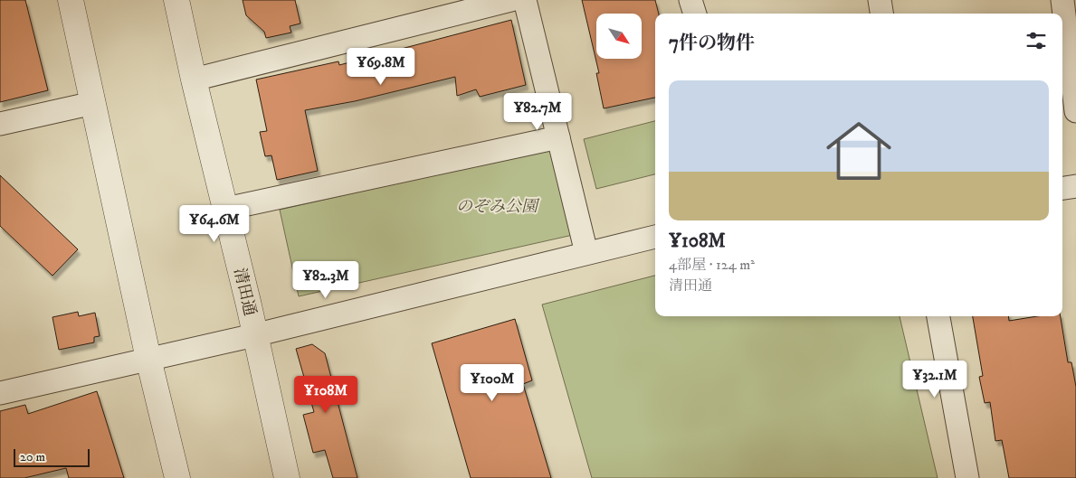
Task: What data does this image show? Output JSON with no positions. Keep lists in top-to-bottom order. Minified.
{"streets":{"street":["清田通"]},"parks":["のぞみ公園"],"scale_bar":"20 m","north":"bottom right","page":{"heading":"7件の物件","price":["¥69.8M","¥82.7M","¥64.6M","¥82.3M","¥32.1M","¥100M","¥108M"],"list":[{"name":"¥108M","note":"4部屋 · 124 m² · 清田通"}],"scale":"20 m"}}
